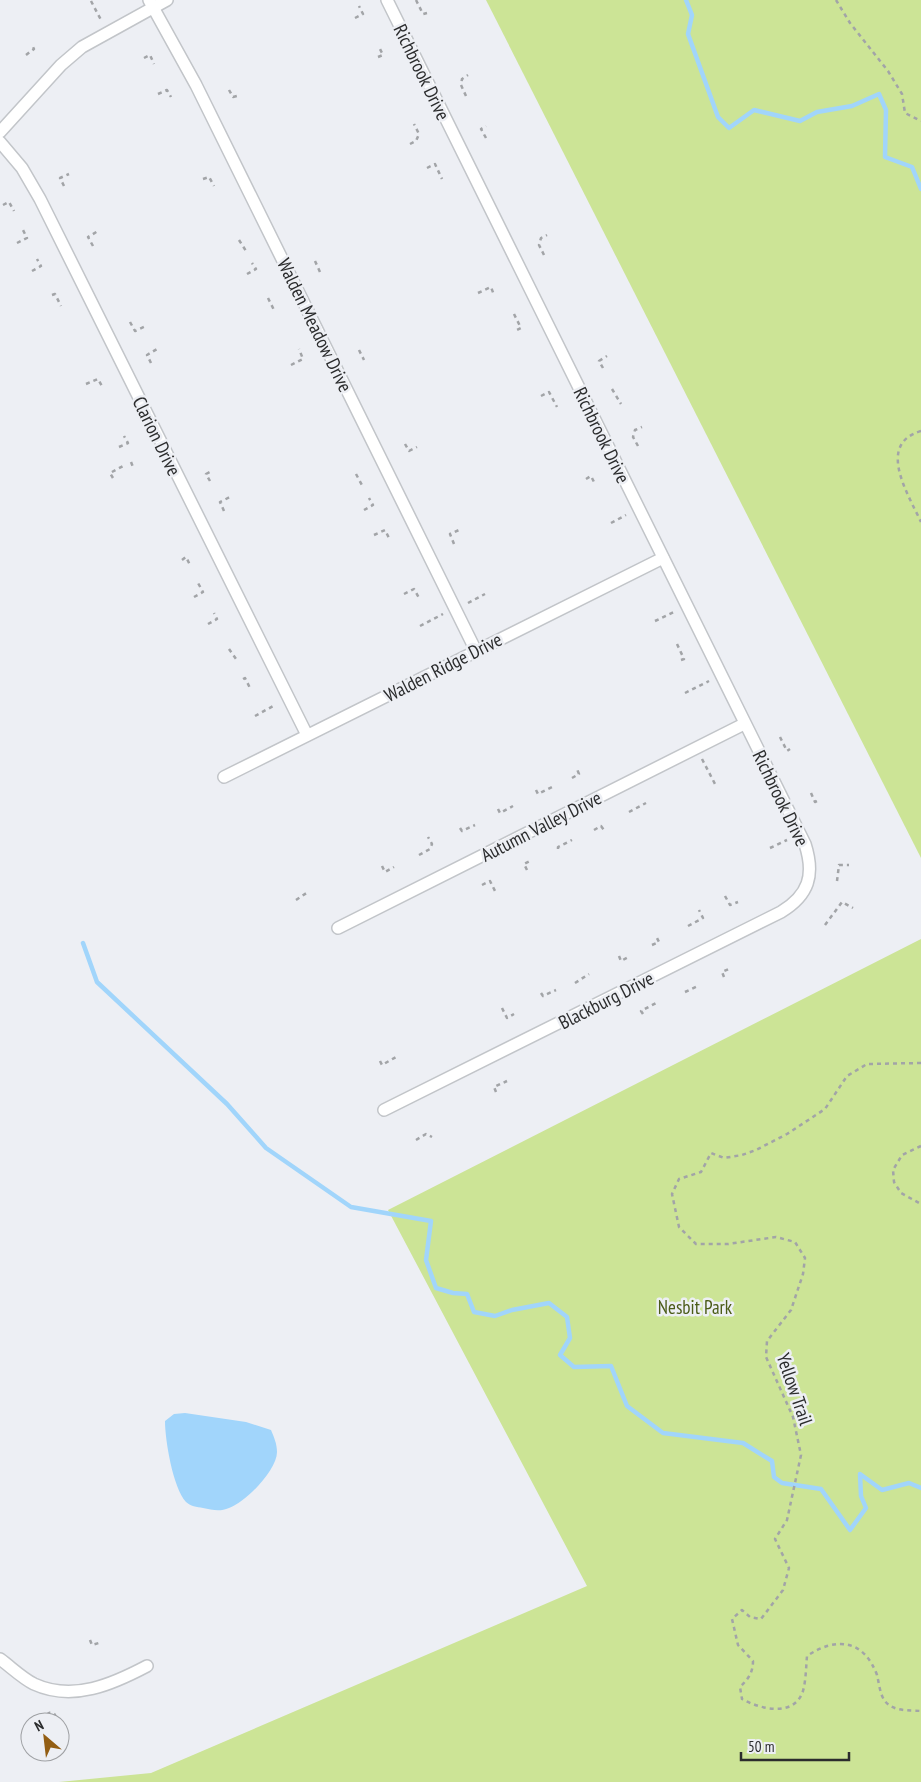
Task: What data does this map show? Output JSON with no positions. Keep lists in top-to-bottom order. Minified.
{"streets":{"street":["Richbrook Drive","Walden Meadow Drive","Clarion Drive","Walden Ridge Drive","Autumn Valley Drive","Blackburg Drive"],"path":["Yellow Trail"]},"crossings":[["Richbrook Drive","Walden Ridge Drive"],["Richbrook Drive","Autumn Valley Drive"],["Richbrook Drive","Blackburg Drive"],["Walden Meadow Drive","Walden Ridge Drive"],["Clarion Drive","Walden Ridge Drive"]],"parks":["Nesbit Park"],"scale_bar":"50 m","north":"top left"}
